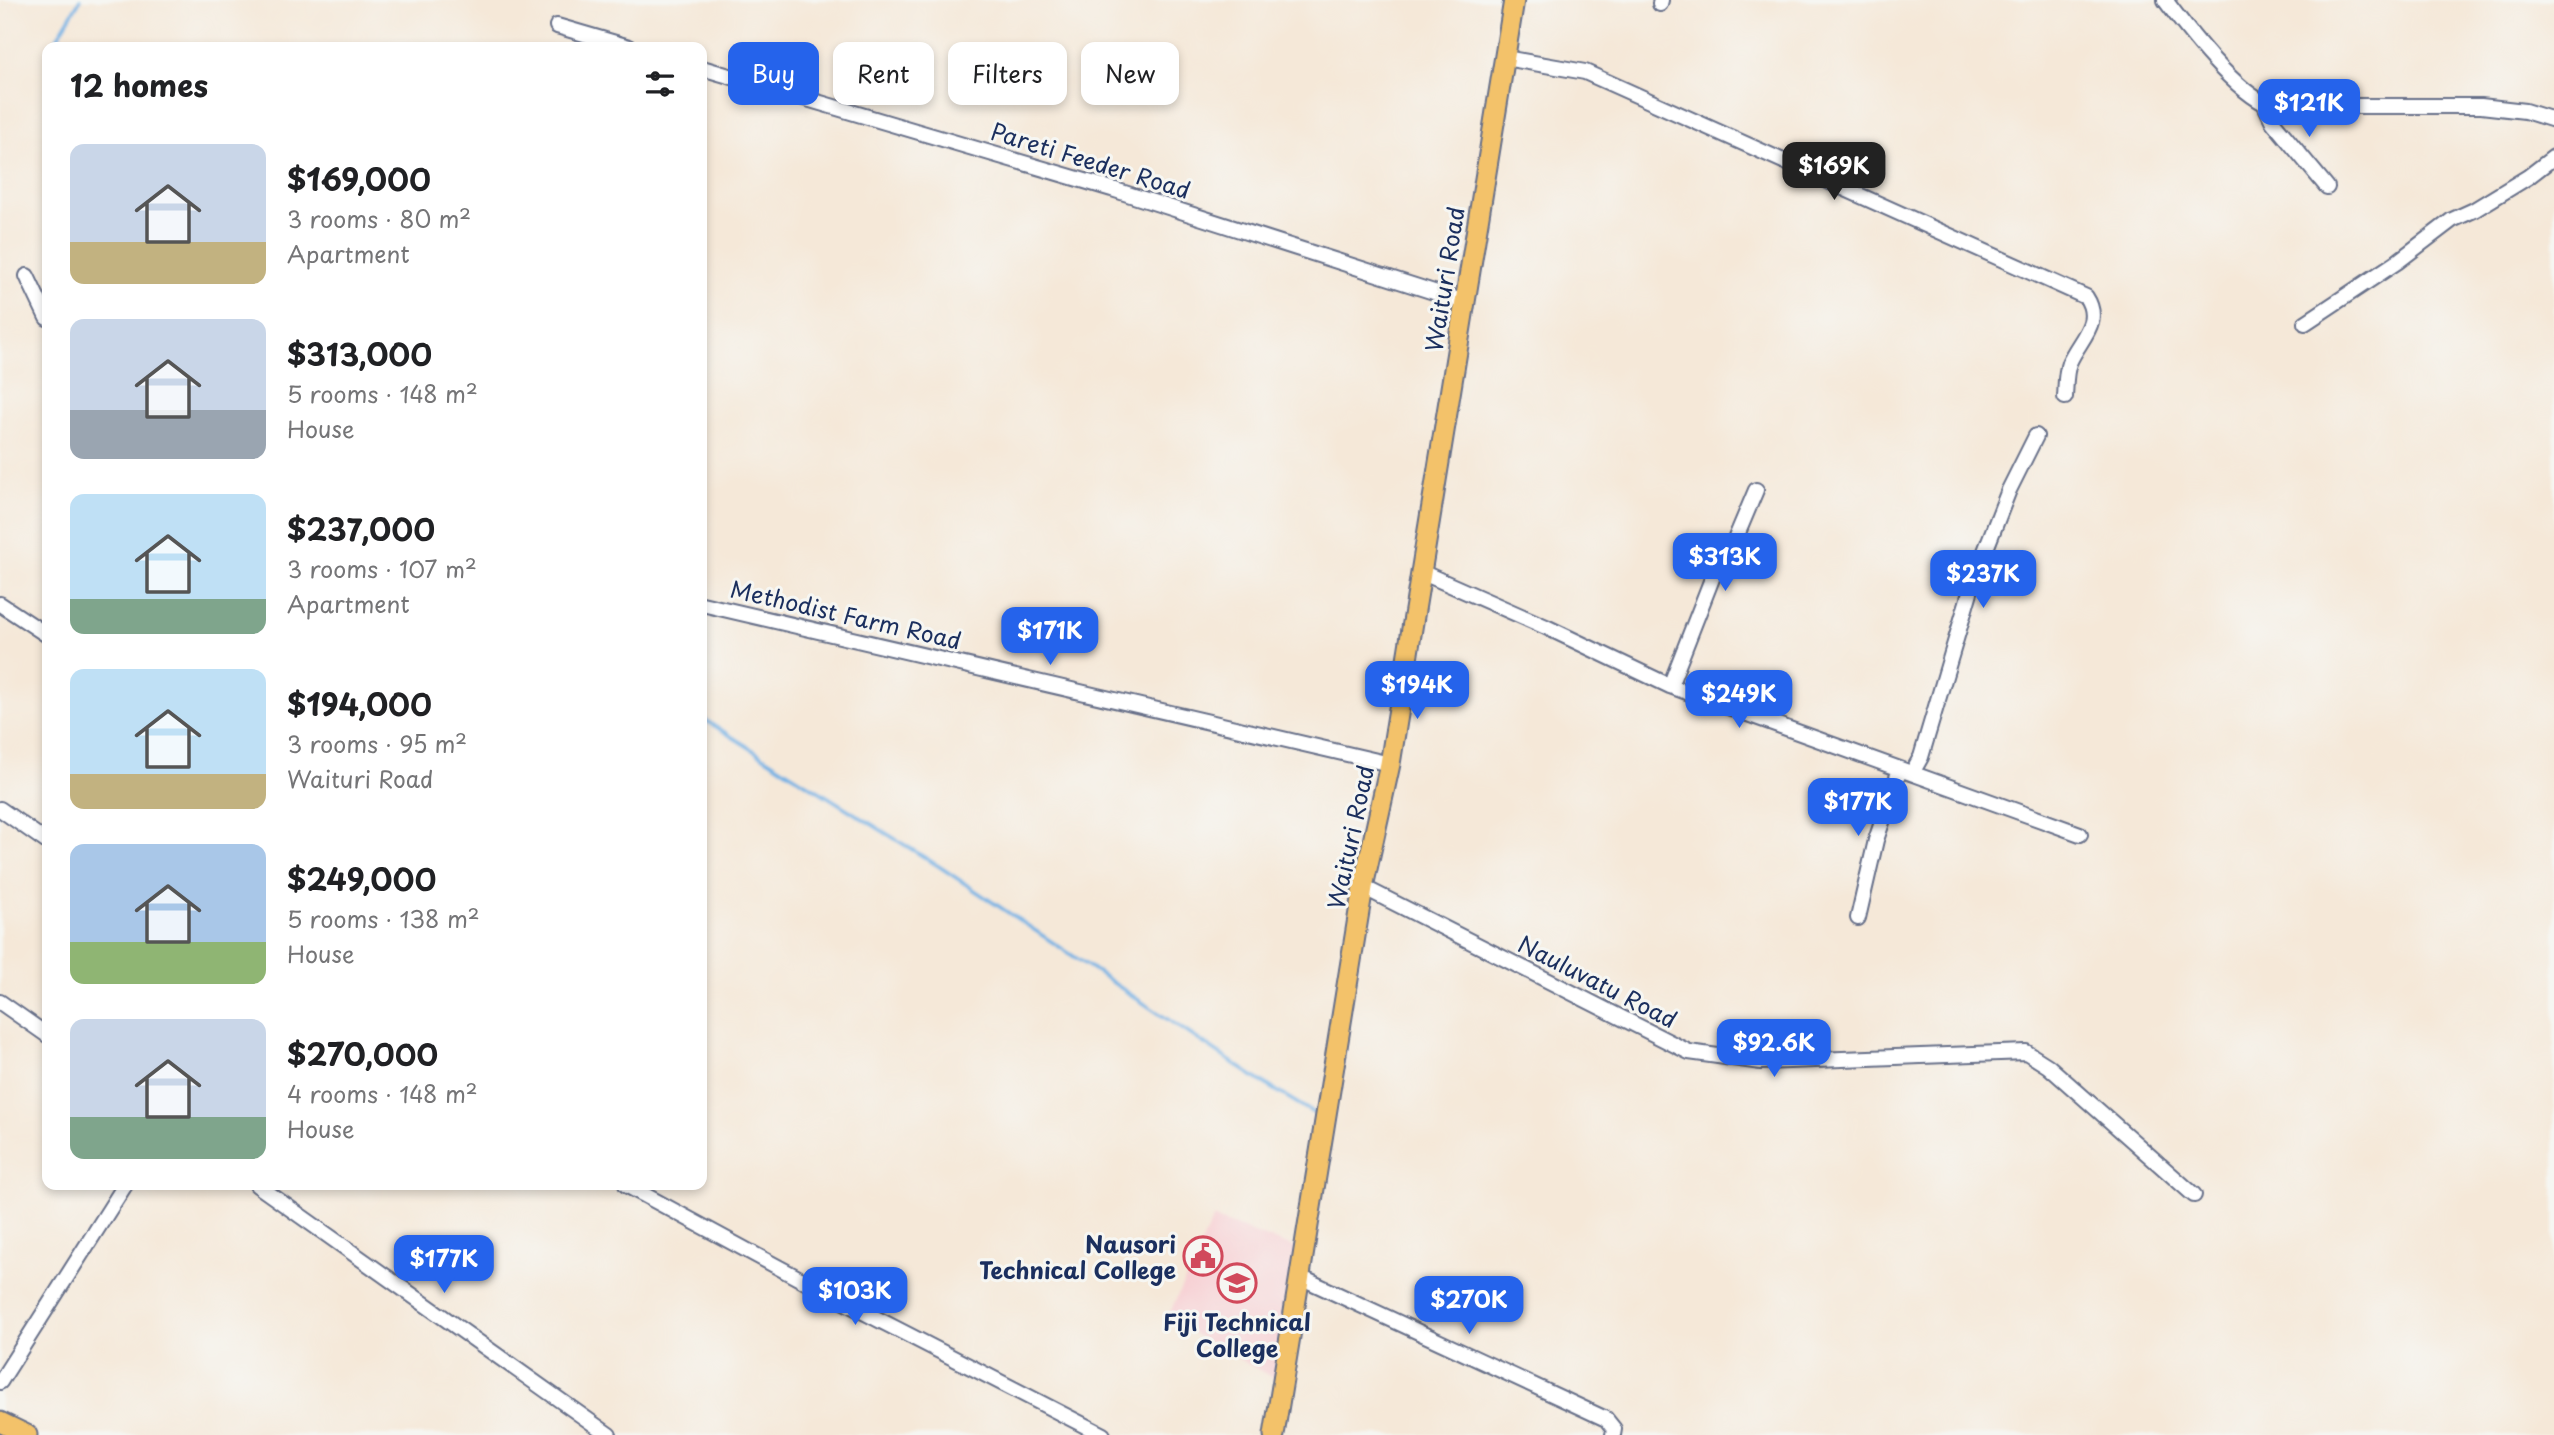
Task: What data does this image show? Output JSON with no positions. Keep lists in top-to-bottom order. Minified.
{"streets":{"main road":["Waituri Road"],"street":["Pareti Feeder Road","Methodist Farm Road","Nauluvatu Road"]},"crossings":[["Pareti Feeder Road","Waituri Road"],["Waituri Road","Methodist Farm Road"],["Waituri Road","Nauluvatu Road"]],"places":{"public building":["Nausori Technical College"],"school or university":["Fiji Technical College"]},"page":{"chip":["Buy","Rent","Filters","New"],"heading":"12 homes","price":["$121K","$169K","$313K","$237K","$171K","$194K","$249K","$177K","$92.6K","$177K","$103K","$270K"],"list":[{"name":"$169,000","note":"3 rooms · 80 m² · Apartment"},{"name":"$313,000","note":"5 rooms · 148 m² · House"},{"name":"$237,000","note":"3 rooms · 107 m² · Apartment"},{"name":"$194,000","note":"3 rooms · 95 m² · Waituri Road"},{"name":"$249,000","note":"5 rooms · 138 m² · House"},{"name":"$270,000","note":"4 rooms · 148 m² · House"}]}}
